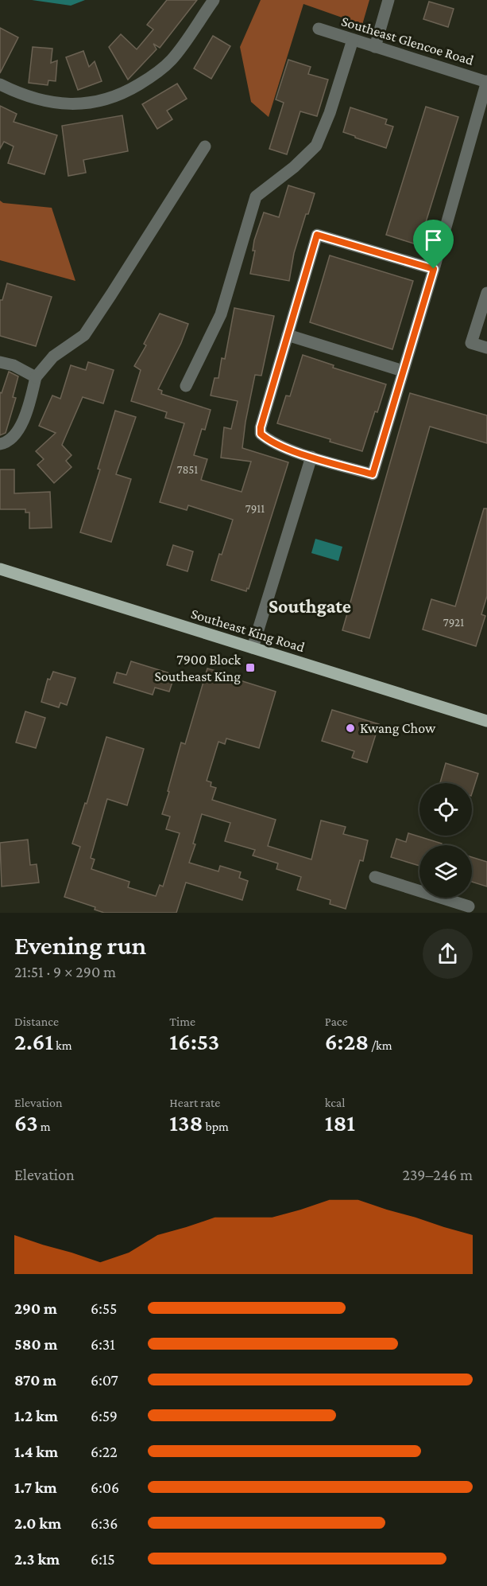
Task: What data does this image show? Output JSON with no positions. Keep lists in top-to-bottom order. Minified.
{"streets":{"main road":["Southeast King Road"],"street":["Southeast Glencoe Road"]},"districts":["Southgate"],"places":{"transit":["7900 Block Southeast King"],"other":["Kwang Chow"]},"house_numbers":["7851","7911","7921"],"page":{"heading":["Evening run","21:51 · 9 × 290 m"],"stats":[["Distance","2.61 km"],["Time","16:53"],["Pace","6:28 /km"],["Elevation","63 m"],["Heart rate","138 bpm"],["kcal","181"]],"chart":["Elevation","239–246 m"],"list":[{"name":"290 m","note":"6:55"},{"name":"580 m","note":"6:31"},{"name":"870 m","note":"6:07"},{"name":"1.2 km","note":"6:59"},{"name":"1.4 km","note":"6:22"},{"name":"1.7 km","note":"6:06"},{"name":"2.0 km","note":"6:36"},{"name":"2.3 km","note":"6:15"}]}}
